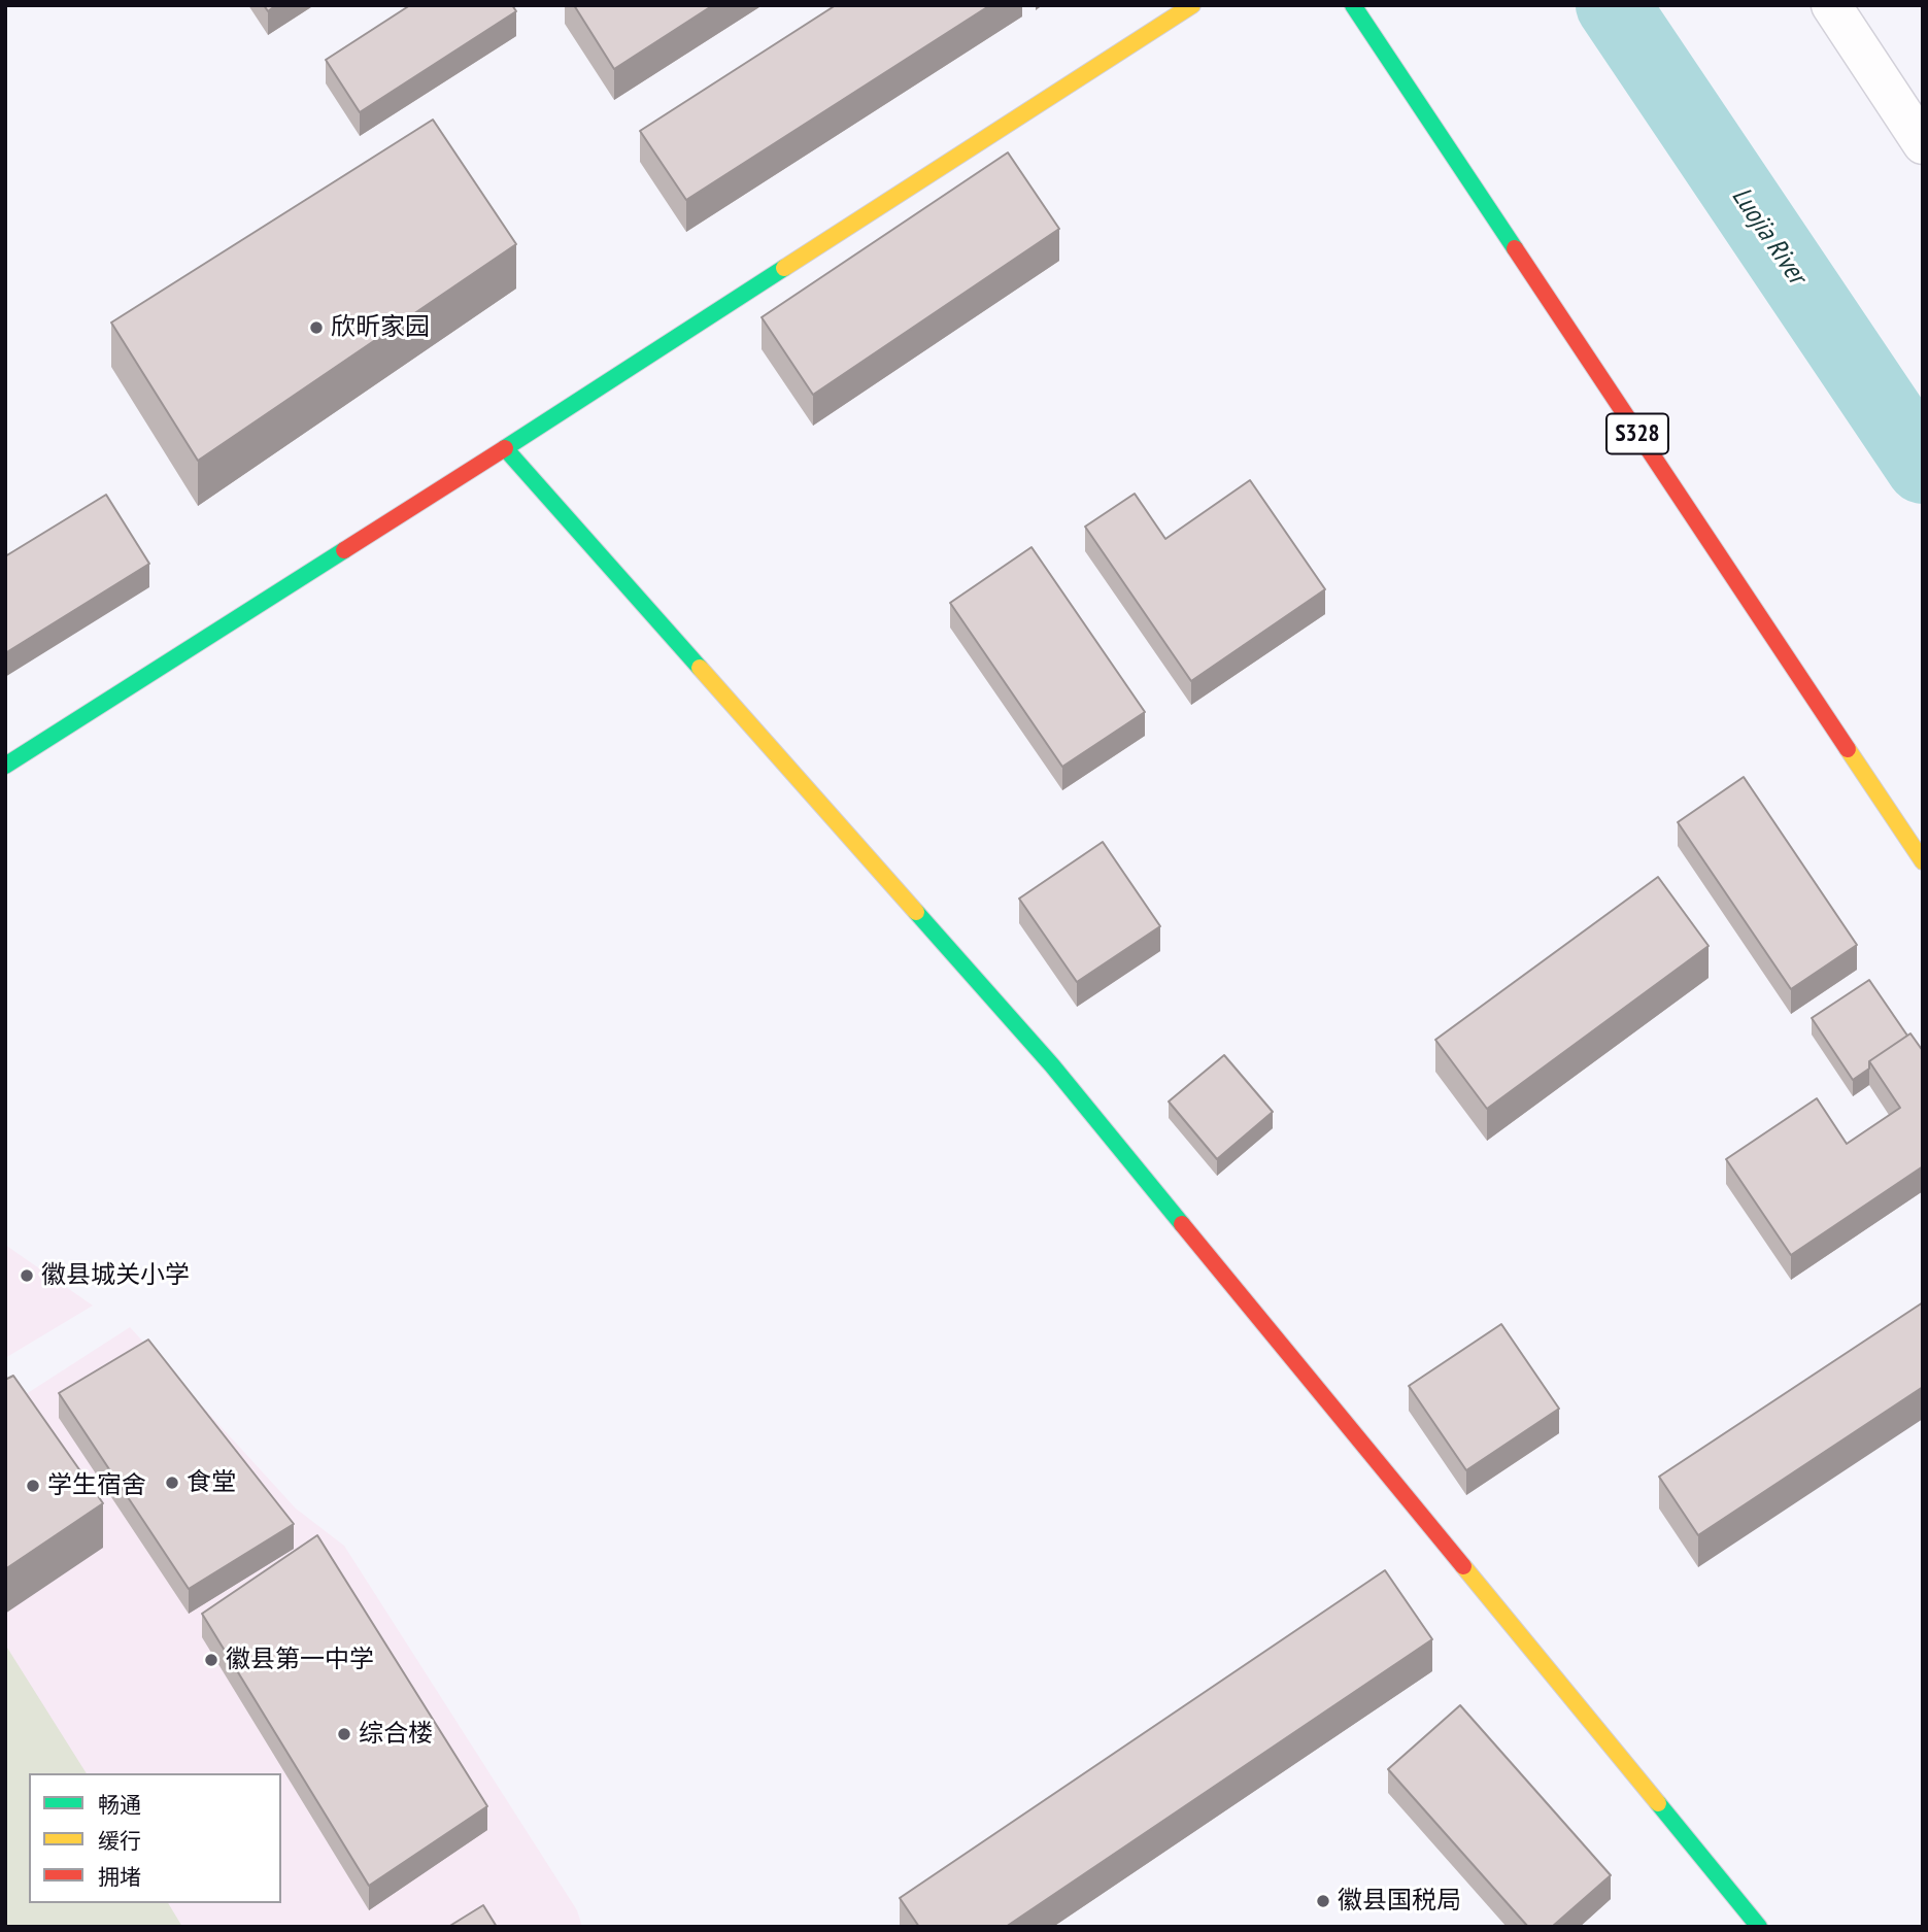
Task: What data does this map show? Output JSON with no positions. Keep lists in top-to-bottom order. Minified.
{"streets":{"street":["S328"]},"water":["Luojia River"],"places":["欣昕家园","徽县城关小学","食堂","学生宿舍","徽县第一中学","综合楼","徽县国税局"],"legend":["畅通","缓行","拥堵"]}
